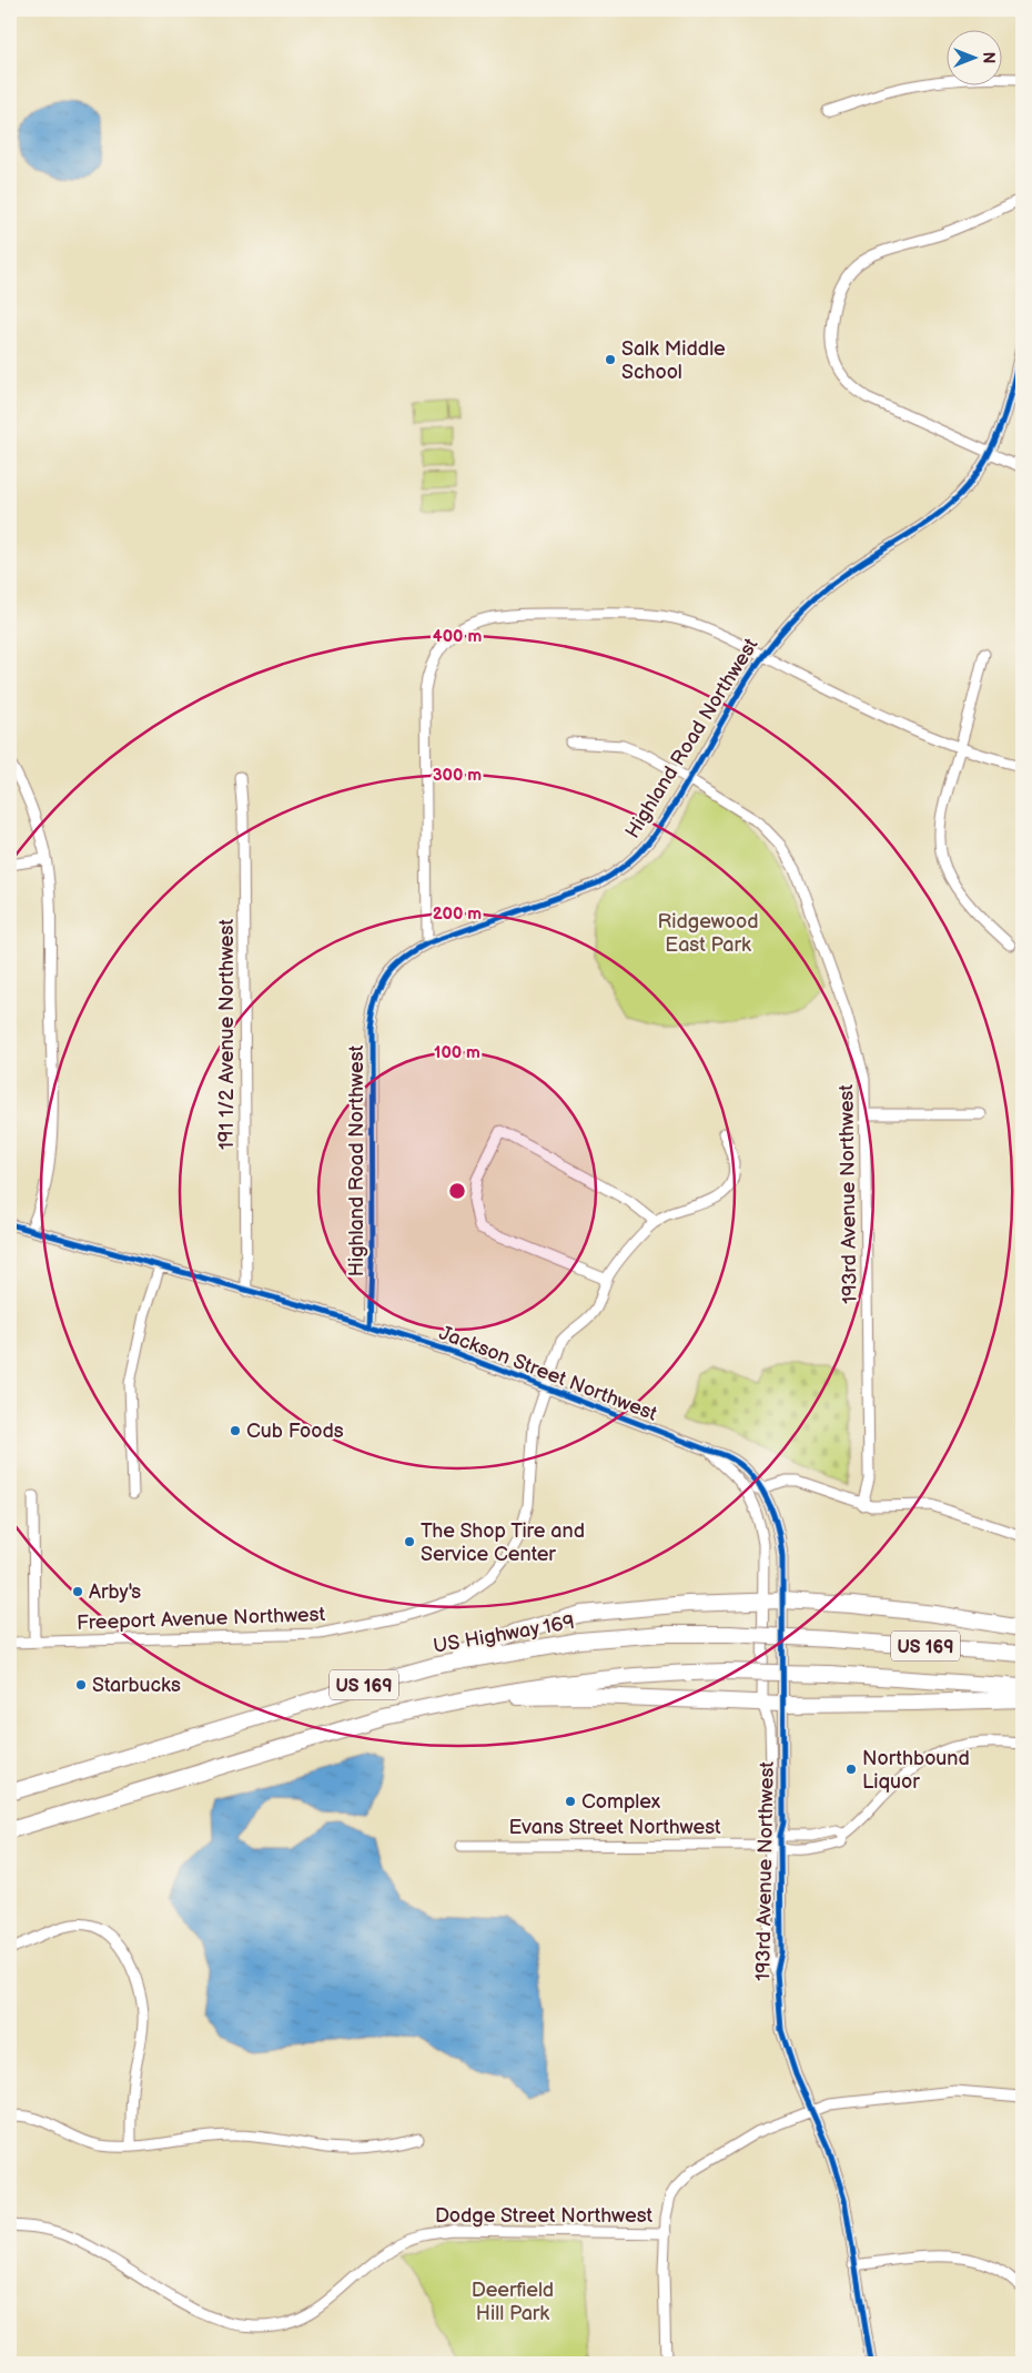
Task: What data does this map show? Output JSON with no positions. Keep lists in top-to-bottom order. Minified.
{"streets":{"highway":["US Highway 169","US 169"],"street":["Highland Road Northwest","191 1/2 Avenue Northwest","193rd Avenue Northwest","Jackson Street Northwest","Freeport Avenue Northwest","Evans Street Northwest","Dodge Street Northwest"]},"crossings":[["Highland Road Northwest","193rd Avenue Northwest"],["Highland Road Northwest","Jackson Street Northwest"],["191 1/2 Avenue Northwest","Jackson Street Northwest"],["193rd Avenue Northwest","Jackson Street Northwest"],["193rd Avenue Northwest","Evans Street Northwest"],["Jackson Street Northwest","Freeport Avenue Northwest"]],"parks":["Ridgewood East Park","Deerfield Hill Park"],"places":["Salk Middle School","Cub Foods","The Shop Tire and Service Center","Arby's","Starbucks","Northbound Liquor","Complex"],"north":"right","rings":["400 m","300 m","200 m","100 m"]}
